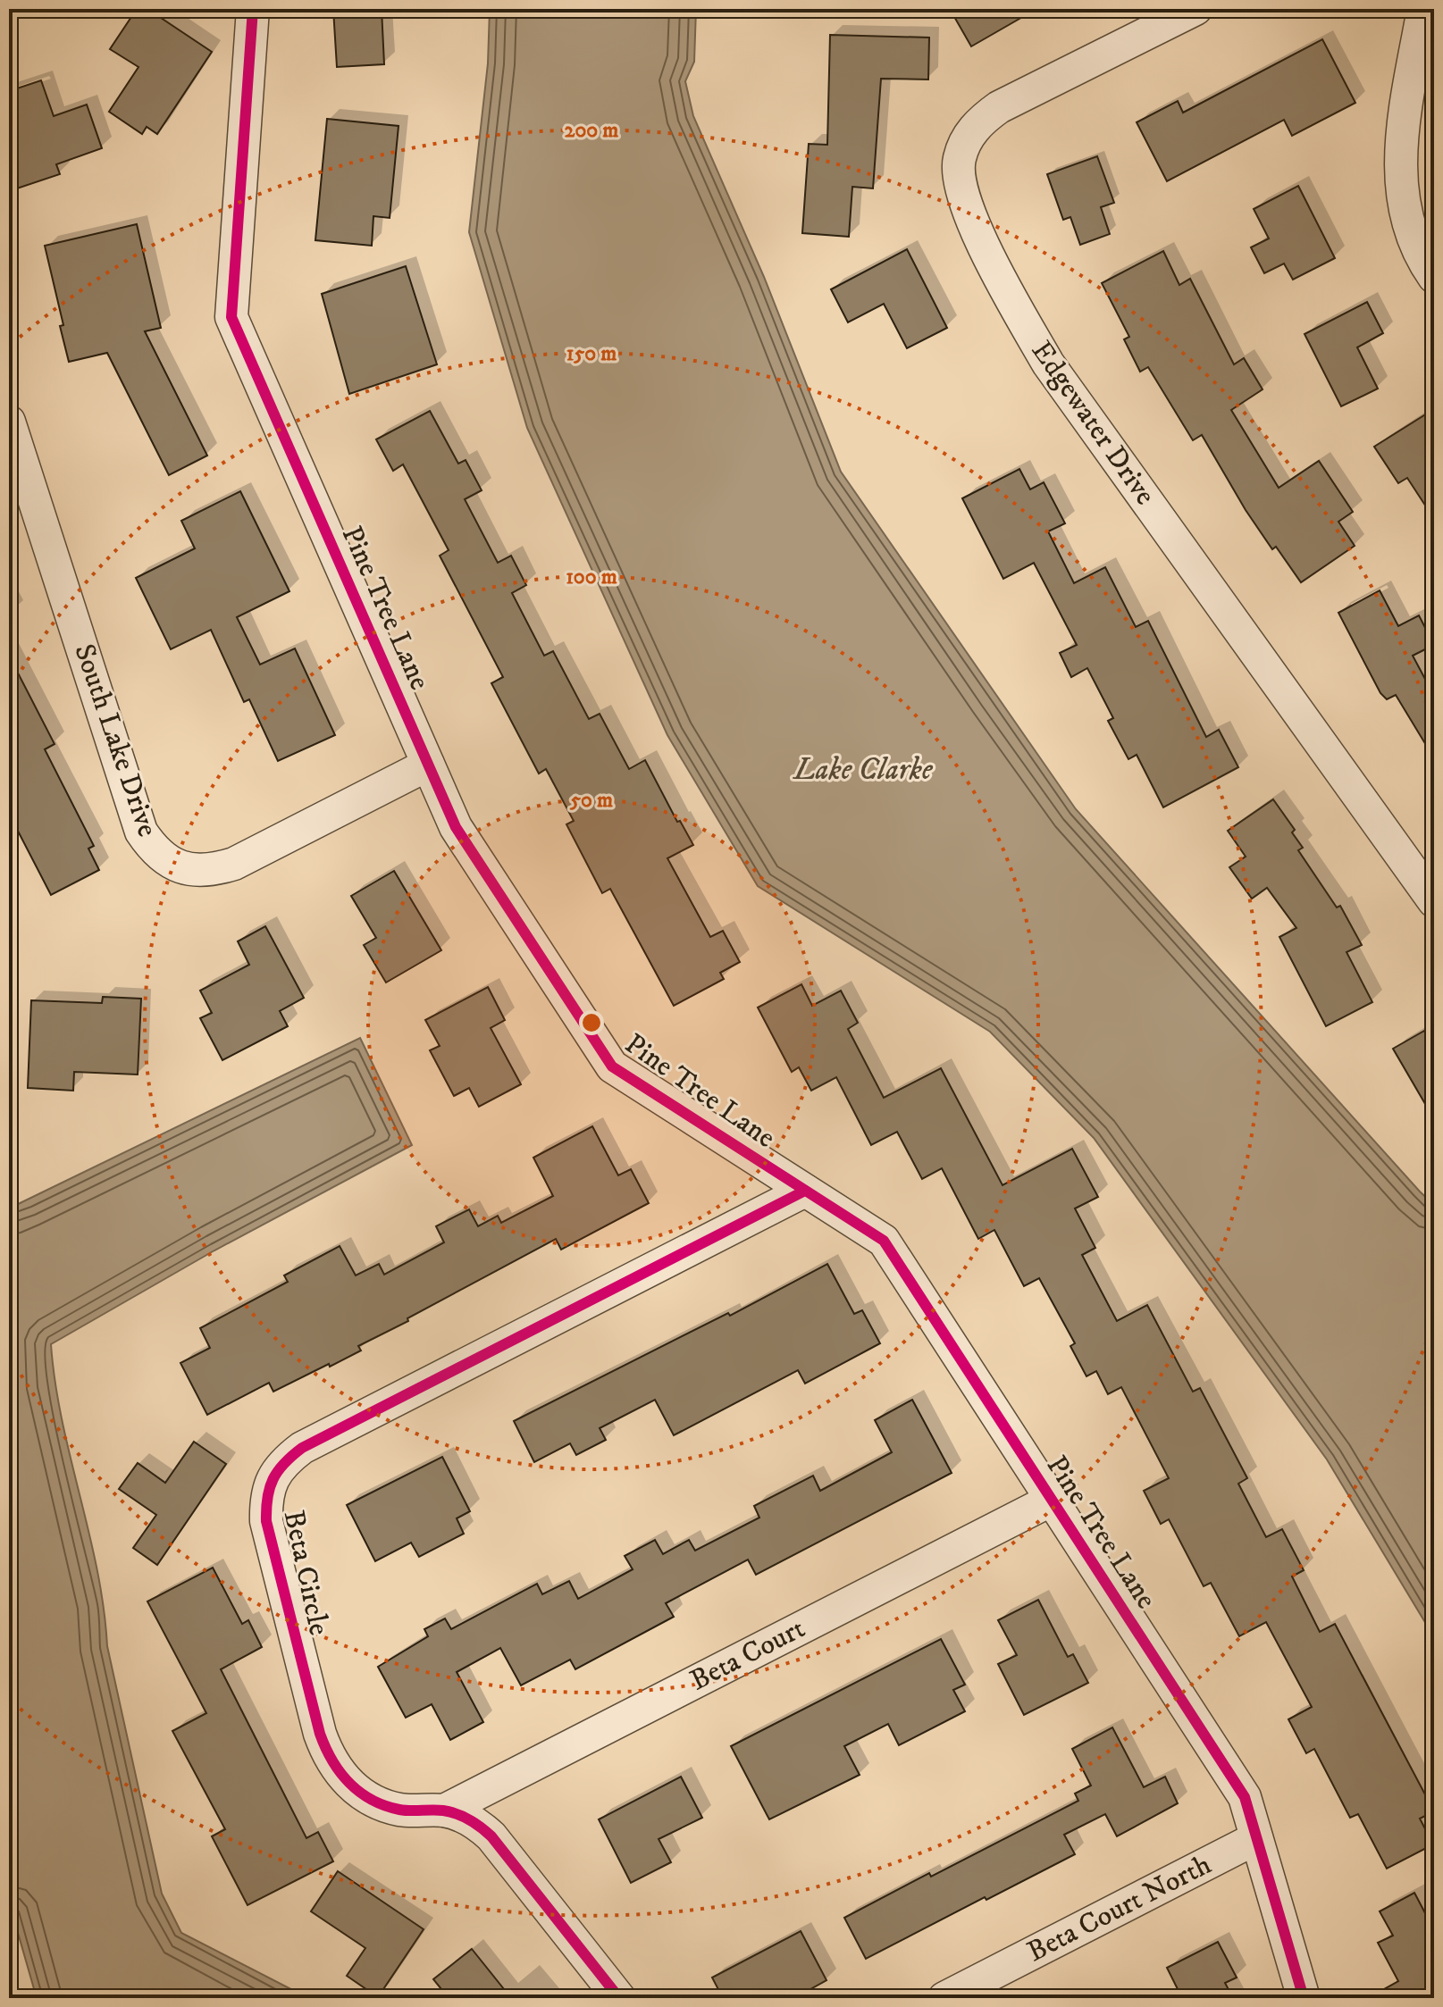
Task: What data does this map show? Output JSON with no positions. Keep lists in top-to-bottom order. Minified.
{"streets":{"street":["Edgewater Drive","Pine Tree Lane","South Lake Drive","Beta Circle","Beta Court","Beta Court North"]},"crossings":[["Pine Tree Lane","South Lake Drive"],["Pine Tree Lane","Beta Circle"],["Pine Tree Lane","Beta Court"],["Pine Tree Lane","Beta Court North"],["Beta Circle","Beta Court"]],"water":["Lake Clarke"],"rings":["200 m","150 m","100 m","50 m"]}
